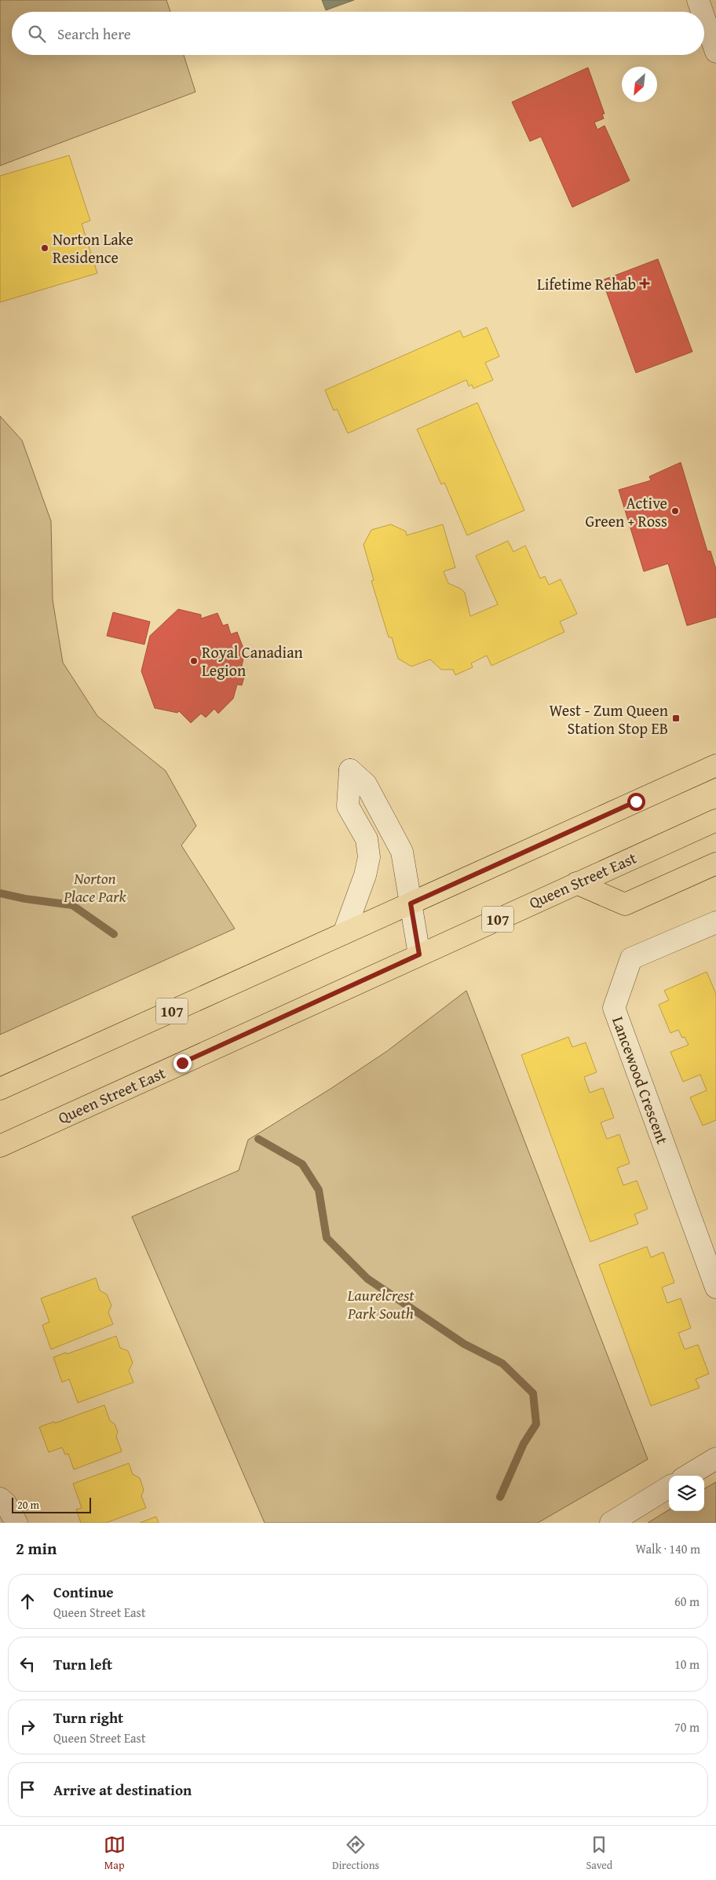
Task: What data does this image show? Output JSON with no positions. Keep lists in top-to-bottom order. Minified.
{"streets":{"main road":["Queen Street East","107"],"street":["Lancewood Crescent"]},"parks":["Norton Place Park","Laurelcrest Park South"],"places":{"other":["Norton Lake Residence","Active Green + Ross","Royal Canadian Legion"],"health":["Lifetime Rehab"],"transit":["West - Zum Queen Station Stop EB"]},"scale_bar":"20 m","north":"bottom left","page":{"search":"Search here","scale":"20 m","heading":["2 min","Walk · 140 m"],"list":[["Continue","Queen Street East","60 m"],["Turn left","10 m"],["Turn right","Queen Street East","70 m"],"Arrive at destination"],"nav":["Map","Directions","Saved"]}}
